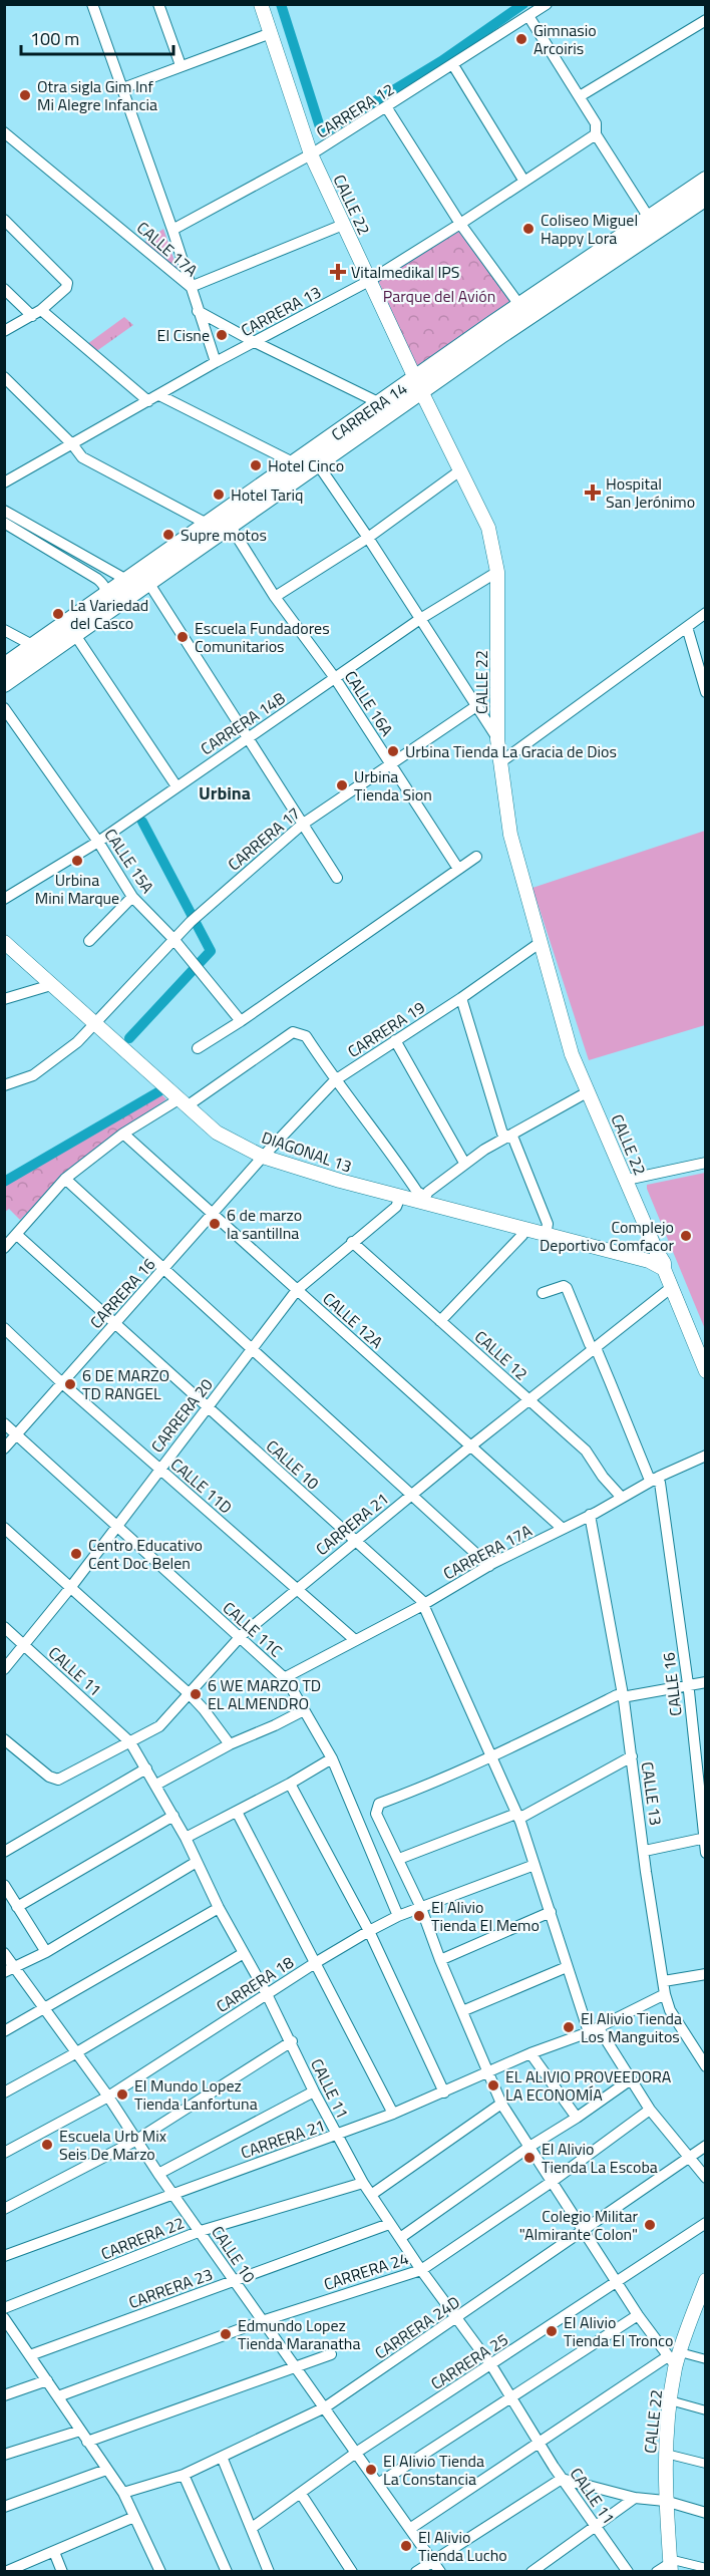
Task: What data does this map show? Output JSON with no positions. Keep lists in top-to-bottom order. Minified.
{"streets":{"main road":["CARRERA 14"],"street":["CARRERA 12","CALLE 22","CALLE 17A","CARRERA 13","CALLE 16A","CARRERA 14B","CARRERA 17","CALLE 15A","CARRERA 19","DIAGONAL 13","CARRERA 16","CALLE 12A","CALLE 12","CARRERA 20","CALLE 10","CALLE 11D","CARRERA 21","CARRERA 17A","CALLE 11C","CALLE 11","CALLE 16","CALLE 13","CARRERA 18","CARRERA 22","CARRERA 24","CARRERA 23","CARRERA 24D","CARRERA 25"]},"crossings":[["CARRERA 12","CALLE 22"],["CALLE 22","CARRERA 13"],["CALLE 22","CARRERA 14"],["CALLE 22","CARRERA 14B"],["CALLE 22","CARRERA 19"],["CALLE 22","DIAGONAL 13"],["CALLE 17A","CARRERA 13"],["CARRERA 14","CALLE 16A"],["CALLE 16A","CARRERA 14B"],["CALLE 16A","CARRERA 17"],["CARRERA 14B","CALLE 15A"],["CARRERA 17","CALLE 15A"],["CARRERA 17","DIAGONAL 13"],["CARRERA 19","DIAGONAL 13"],["CARRERA 19","CARRERA 16"],["DIAGONAL 13","CARRERA 16"],["DIAGONAL 13","CARRERA 20"],["DIAGONAL 13","CARRERA 21"],["CARRERA 16","CALLE 12A"],["CARRERA 16","CALLE 10"],["CARRERA 16","CALLE 11D"],["CARRERA 16","CALLE 11C"],["CALLE 12A","CARRERA 20"],["CALLE 12A","CARRERA 21"],["CALLE 12A","CARRERA 17A"],["CALLE 12","CARRERA 20"],["CALLE 12","CARRERA 21"],["CALLE 12","CARRERA 17A"],["CARRERA 20","CALLE 10"],["CARRERA 20","CALLE 11D"],["CARRERA 20","CALLE 11C"],["CARRERA 20","CALLE 11"],["CALLE 10","CARRERA 21"],["CALLE 10","CARRERA 17A"],["CALLE 10","CARRERA 18"],["CALLE 10","CARRERA 22"],["CALLE 10","CARRERA 24"],["CALLE 10","CARRERA 23"],["CALLE 10","CARRERA 24D"],["CALLE 10","CARRERA 25"],["CALLE 11D","CARRERA 21"],["CALLE 11D","CARRERA 17A"],["CARRERA 21","CALLE 11C"],["CARRERA 21","CALLE 11"],["CARRERA 21","CALLE 16"],["CARRERA 21","CALLE 13"],["CARRERA 17A","CALLE 11C"],["CARRERA 17A","CALLE 16"],["CARRERA 17A","CALLE 13"],["CALLE 11C","CARRERA 18"],["CALLE 11","CARRERA 18"],["CALLE 11","CARRERA 22"],["CALLE 11","CARRERA 24"],["CALLE 11","CARRERA 23"],["CALLE 11","CARRERA 24D"],["CALLE 11","CARRERA 25"]],"districts":["Urbina"],"parks":["Parque del Avión"],"places":{"other":["Gimnasio Arcoiris","Otra sigla Gim Inf Mi Alegre Infancia","Coliseo Miguel Happy Lora","El Cisne","Hotel Cinco","Hotel Tariq","Supre motos","La Variedad del Casco","Escuela Fundadores Comunitarios","Urbina Tienda La Gracia de Dios","Urbina Tienda Sion","Urbina Mini Marque","6 de marzo la santillna","Complejo Deportivo Comfacor","6 DE MARZO TD RANGEL","Centro Educativo Cent Doc Belen","6 WE MARZO TD EL ALMENDRO","El Alivio Tienda El Memo","El Alivio Tienda Los Manguitos","EL ALIVIO PROVEEDORA LA ECONOMÍA","El Mundo Lopez Tienda Lanfortuna","Escuela Urb Mix Seis De Marzo","El Alivio Tienda La Escoba","Colegio Militar \"Almirante Colon\"","El Alivio Tienda El Tronco","Edmundo Lopez Tienda Maranatha","El Alivio Tienda La Constancia","El Alivio Tienda Lucho"],"health":["Vitalmedikal IPS","Hospital San Jerónimo"]},"scale_bar":"100 m"}
